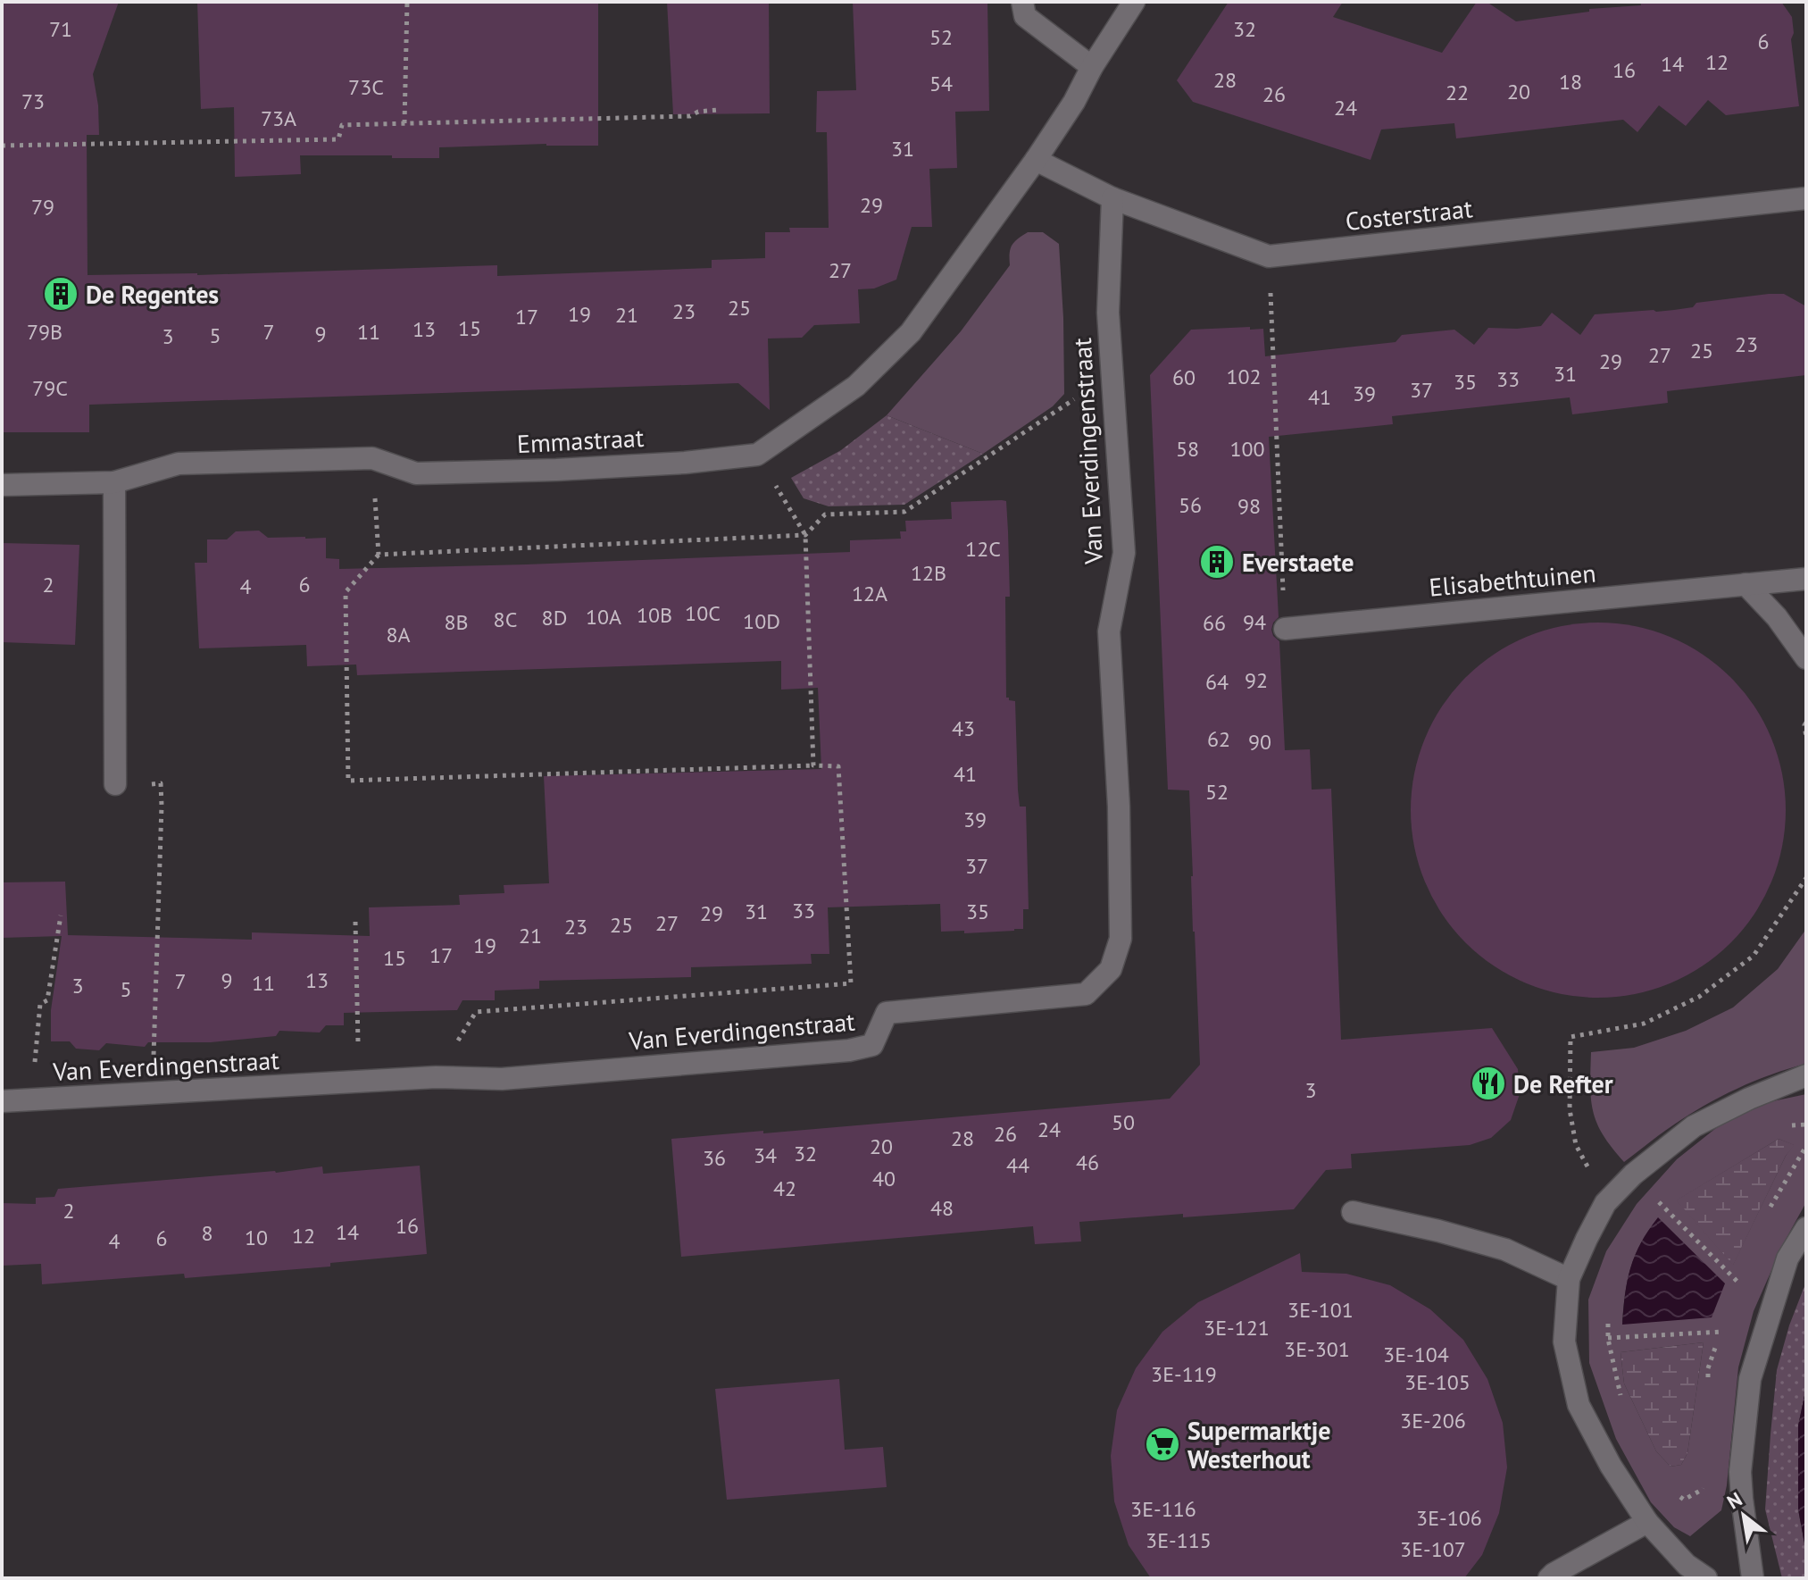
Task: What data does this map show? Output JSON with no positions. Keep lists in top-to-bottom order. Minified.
{"streets":{"street":["Costerstraat","Emmastraat","Van Everdingenstraat","Elisabethtuinen"]},"crossings":[["Costerstraat","Emmastraat"],["Costerstraat","Van Everdingenstraat"]],"places":{"building":["De Regentes","Everstaete"],"restaurant":["De Refter"],"supermarket":["Supermarktje Westerhout"]},"house_numbers":["71","32","52","6","12","14","16","28","18","54","73C","20","22","26","73","24","73A","31","29","79","27","25","23","19","21","17","15","13","79B","7","11","9","5","3","23","25","27","29","31","102","60","33","35","79C","37","39","41","58","100","56","98","12C","12B","2","6","4","12A","10C","10B","10A","8D","8C","10D","8B","94","66","8A","92","64","43","62","90","41","52","39","37","33","31","35","29","27","25","23","21","19","17","15","9","13","7","11","3","5","3","50","24","26","28","20","32","34","36","46","44","40","42","48","2","16","14","8","12","10","6","4","3E-101","3E-121","3E-301","3E-104","3E-119","3E-105","3E-206","3E-116","3E-106","3E-115","3E-107"],"north":"top left"}
